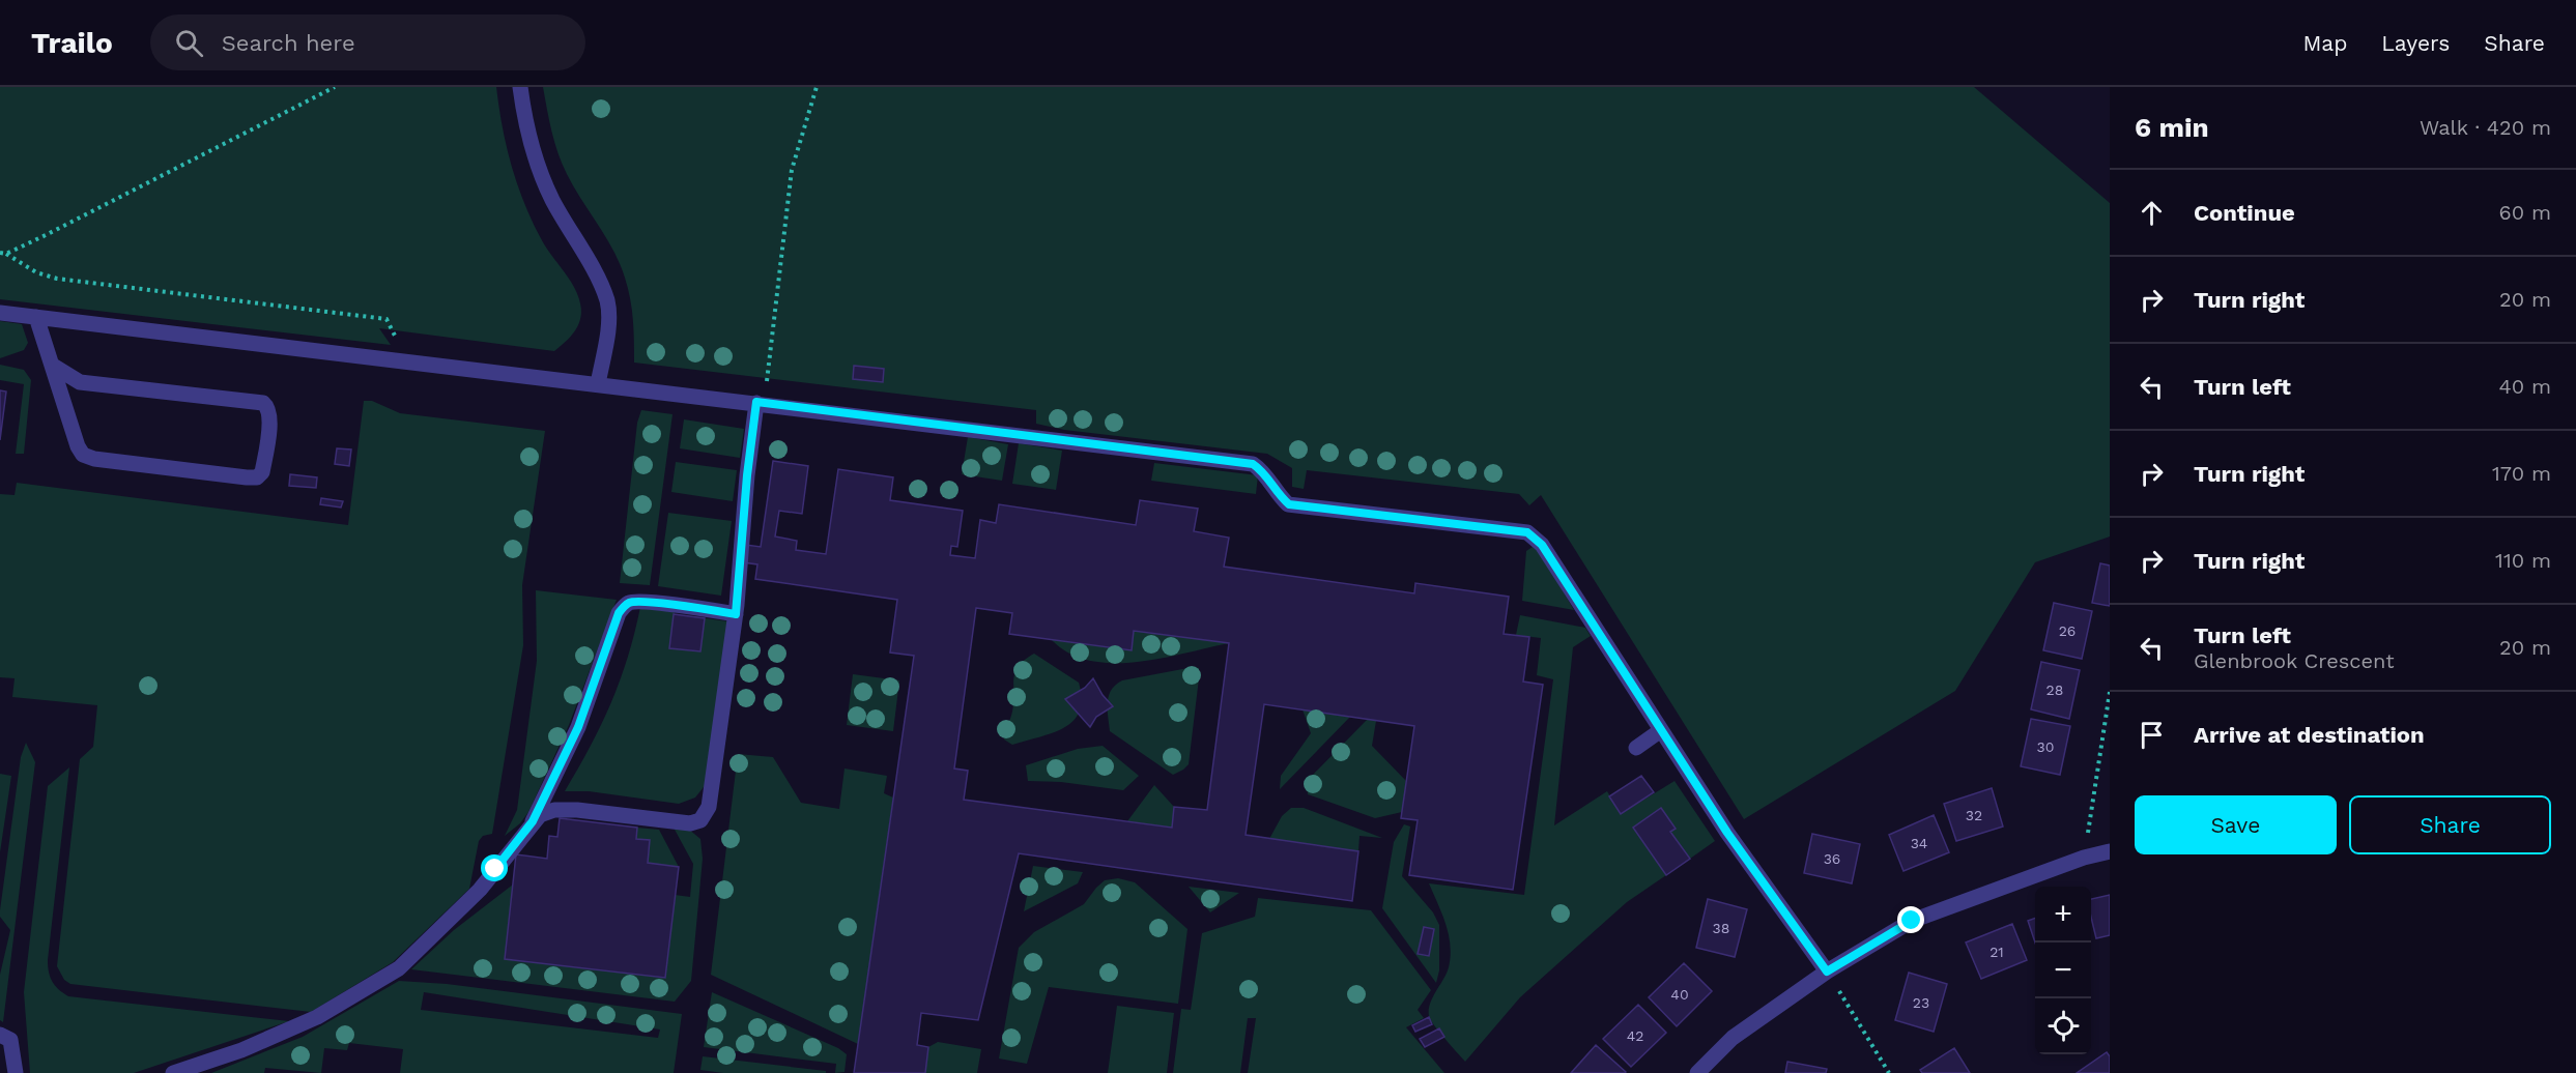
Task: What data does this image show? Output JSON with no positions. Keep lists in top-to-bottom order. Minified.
{"house_numbers":["26","28","30","32","34","36","38","21","40","23","42"],"page":{"header":"Trailo","search":"Search here","nav":["Map","Layers","Share"],"heading":["6 min","Walk · 420 m"],"list":[["Continue","60 m"],["Turn right","20 m"],["Turn left","40 m"],["Turn right","170 m"],["Turn right","110 m"],["Turn left","Glenbrook Crescent","20 m"],"Arrive at destination"],"buttons":["Save","Share"],"map_buttons":["+","−"]}}
